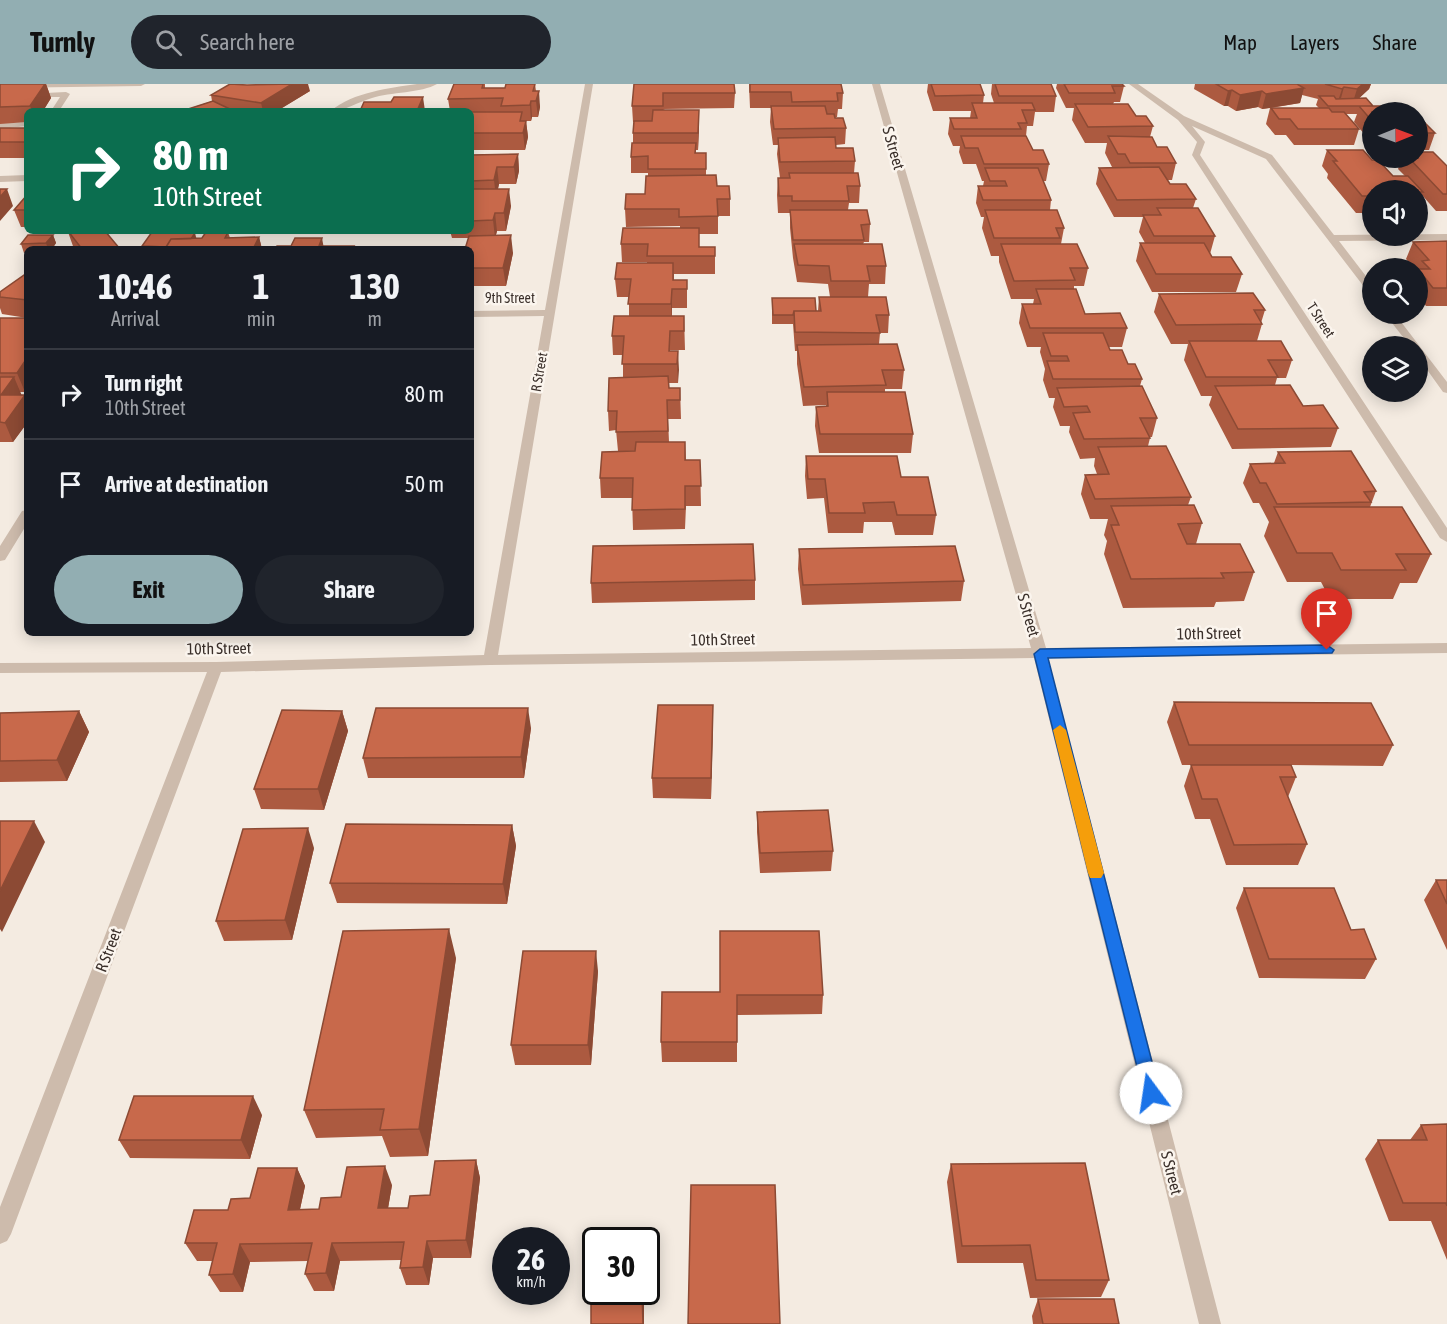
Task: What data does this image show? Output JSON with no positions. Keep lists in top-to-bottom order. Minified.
{"streets":{"street":["S Street","9th Street","T Street","R Street","10th Street"]},"crossings":[["S Street","10th Street"],["9th Street","R Street"],["R Street","10th Street"]],"north":"right","page":{"header":"Turnly","search":"Search here","nav":["Map","Layers","Share"],"turn":["80 m","10th Street"],"eta":["10:46","Arrival","1","min","130","m"],"list":[{"name":"Turn right","note":"10th Street","value":"80 m"},{"name":"Arrive at destination","value":"50 m"}],"buttons":["Exit","Share"],"speed":"26 km/h","limit":"30"}}
